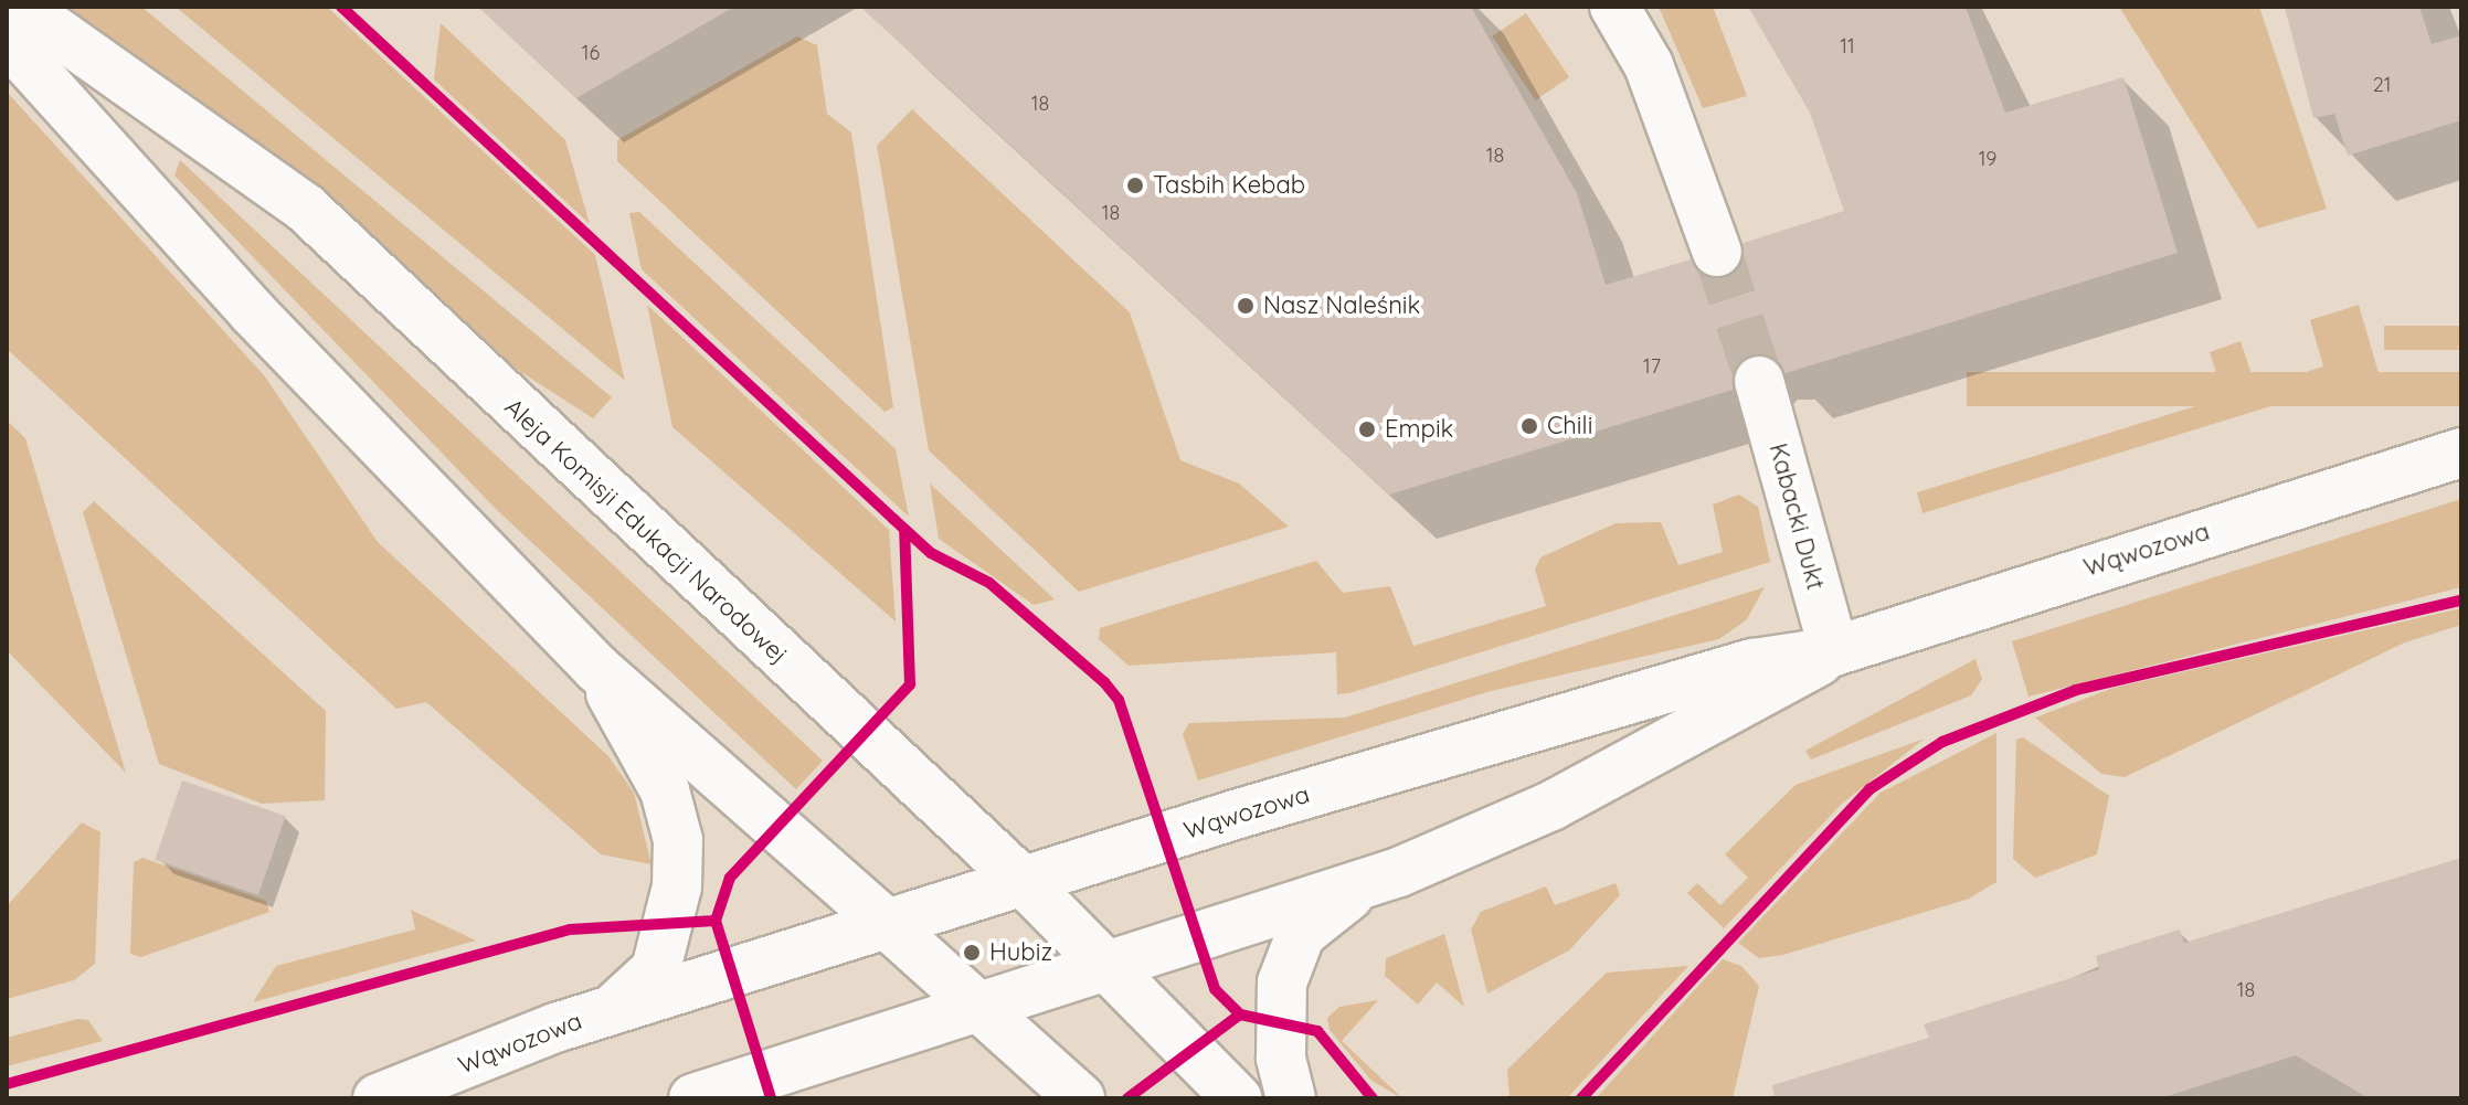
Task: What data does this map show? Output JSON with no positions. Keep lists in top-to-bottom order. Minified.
{"streets":{"street":["Kabacki Dukt","Aleja Komisji Edukacji Narodowej","Wąwozowa"]},"crossings":[["Kabacki Dukt","Wąwozowa"],["Aleja Komisji Edukacji Narodowej","Wąwozowa"]],"places":["Tasbih Kebab","Nasz Naleśnik","Chili","Empik","Hubiz"],"house_numbers":["11","16","21","18","18","19","18","17","18"]}
